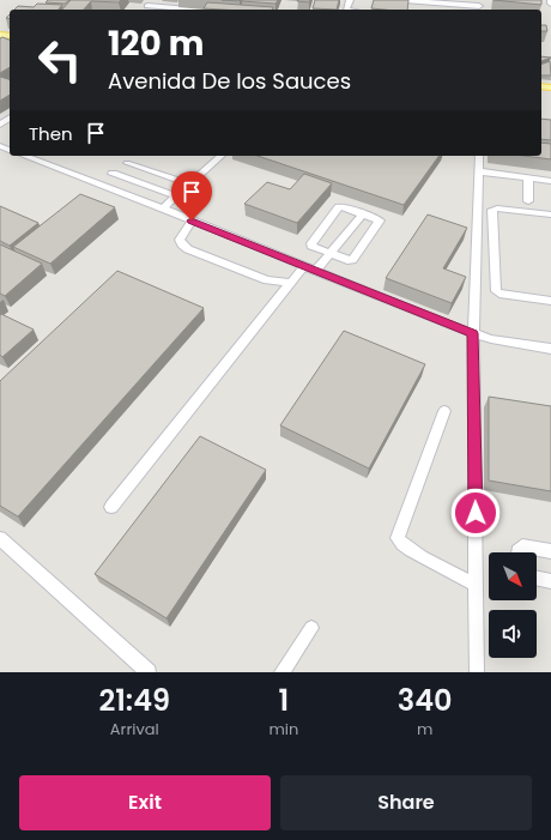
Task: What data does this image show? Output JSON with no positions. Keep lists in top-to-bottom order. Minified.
{"north":"bottom right","page":{"turn":["120 m","Avenida De los Sauces"],"then":"Then","eta":["21:49","Arrival","1","min","340","m"],"buttons":["Exit","Share"]}}
